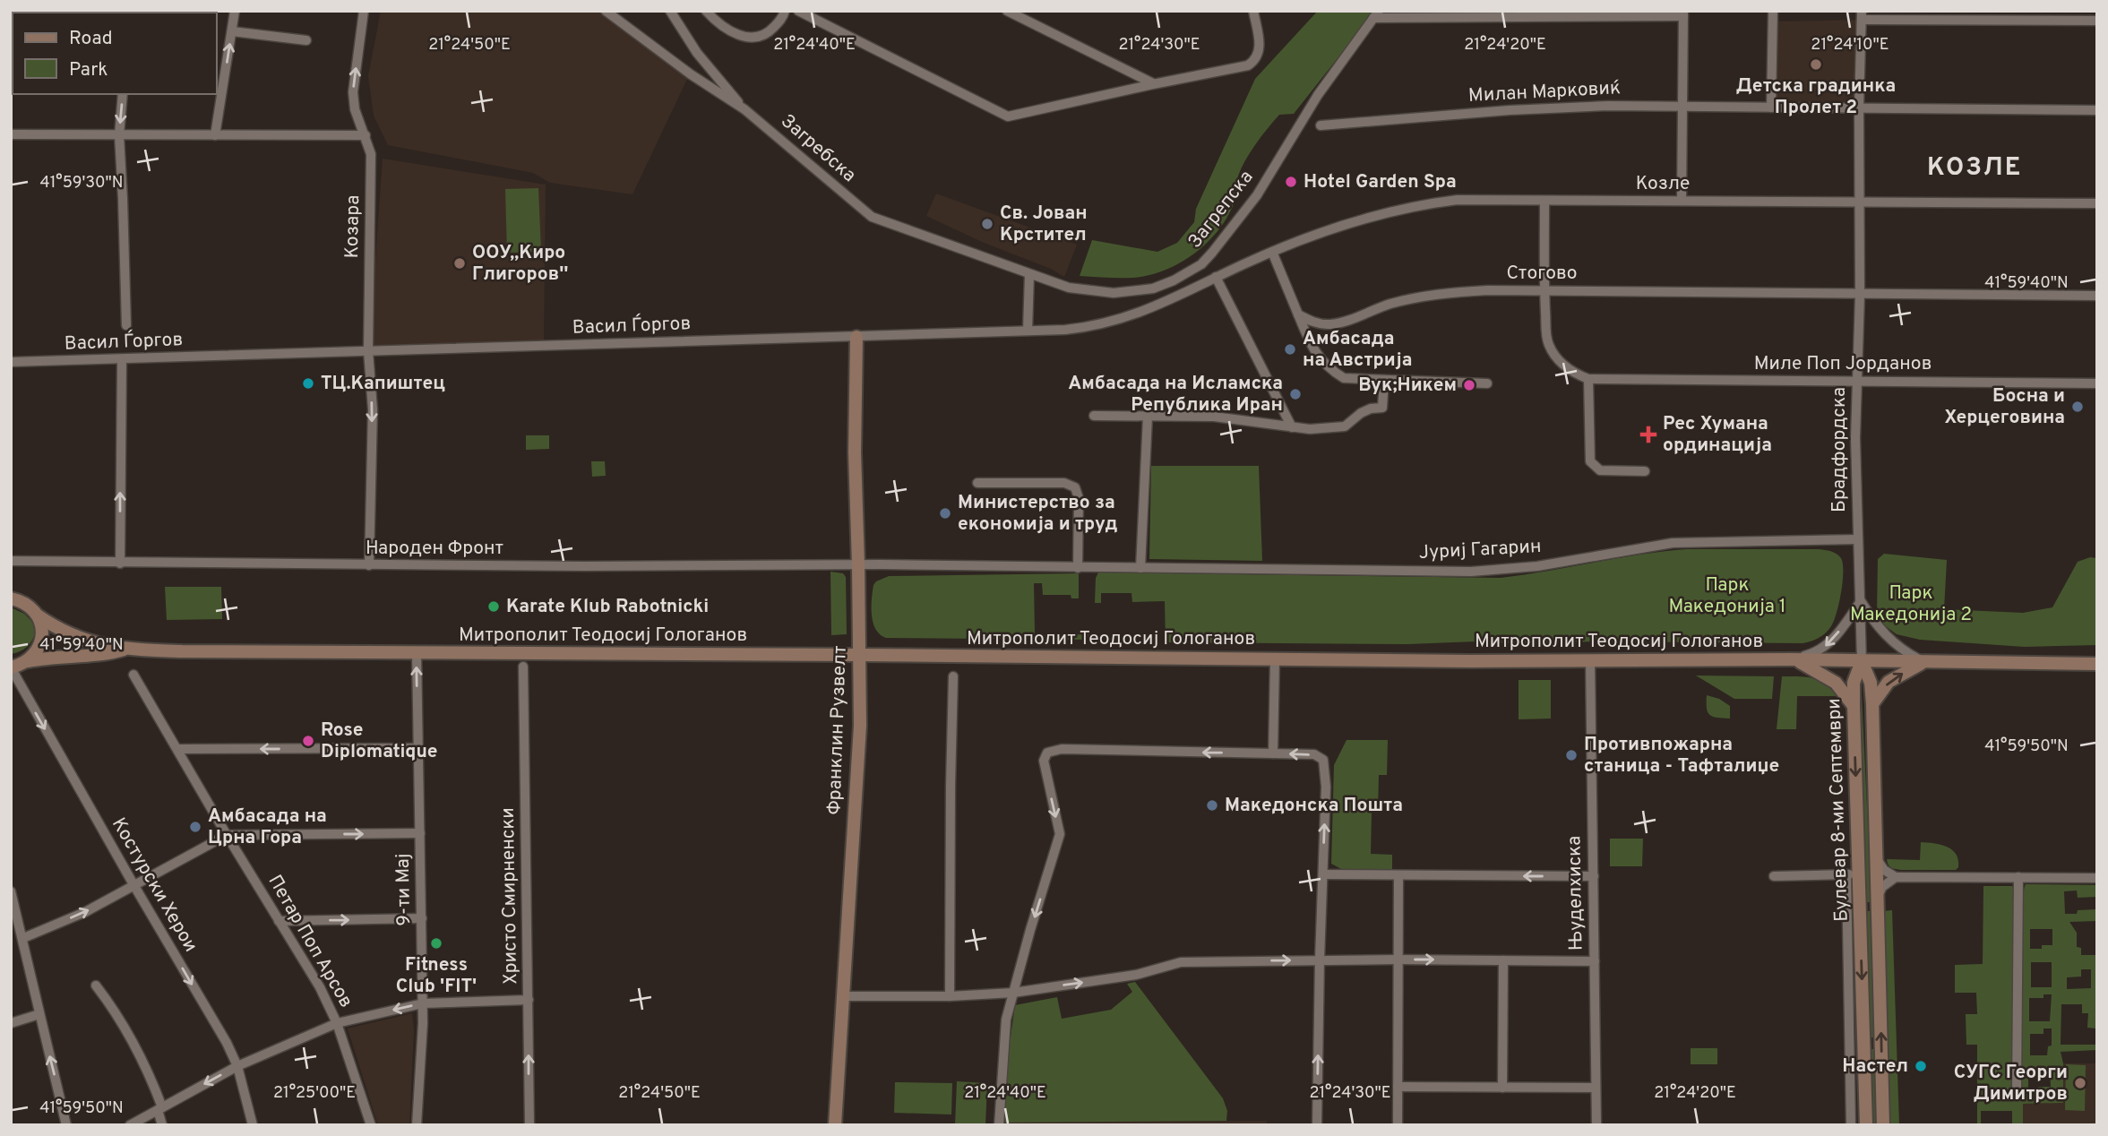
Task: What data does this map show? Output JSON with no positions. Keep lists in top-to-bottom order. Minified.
{"streets":{"street":["Милан Марковиќ","Загребска","Козле","Загрепска","Козара","Стогово","Васил Ѓоргов","Миле Поп Јорданов","Брадфордска","Народен Фронт","Јуриј Гагарин","Митрополит Теодосиј Гологанов","Франклин Рузвелт","Булевар 8-ми Септември","Костурски Херои","9-ти Мај","Њуделхиска","Христо Смирненски","Петар Поп Арсов"]},"crossings":[["Милан Марковиќ","Брадфордска"],["Загребска","Загрепска"],["Козле","Васил Ѓоргов"],["Козле","Брадфордска"],["Козара","Васил Ѓоргов"],["Козара","Народен Фронт"],["Стогово","Брадфордска"],["Васил Ѓоргов","Франклин Рузвелт"],["Миле Поп Јорданов","Брадфордска"],["Брадфордска","Јуриј Гагарин"],["Брадфордска","Митрополит Теодосиј Гологанов"],["Брадфордска","Булевар 8-ми Септември"],["Народен Фронт","Јуриј Гагарин"],["Народен Фронт","Франклин Рузвелт"],["Јуриј Гагарин","Франклин Рузвелт"],["Митрополит Теодосиј Гологанов","Франклин Рузвелт"],["Митрополит Теодосиј Гологанов","Булевар 8-ми Септември"],["Митрополит Теодосиј Гологанов","Костурски Херои"],["Митрополит Теодосиј Гологанов","9-ти Мај"],["Митрополит Теодосиј Гологанов","Њуделхиска"]],"one_way":["Костурски Херои"],"districts":["КОЗЛЕ"],"parks":["Парк Македонија 1","Парк Македонија 2"],"places":{"other":["Детска градинка Пролет 2","Hotel Garden Spa","Св. Јован Крстител","ООУ,,Киро Глигоров''","Амбасада на Австрија","ТЦ.Капиштец","Вук;Никем","Амбасада на Исламска Република Иран","Босна и Херцеговина","Министерство за економија и труд","Karate Klub Rabotnicki","Rose Diplomatique","Противпожарна станица - Тафталиџе","Македонска Пошта","Амбасада на Црна Гора","Fitness Club 'FIT'","Настел","СУГС Георги Димитров"],"health":["Рес Хумана ординација"]},"legend":["Road","Park"],"coordinates":["21°24'50\"E","21°24'40\"E","21°24'30\"E","21°24'20\"E","21°24'10\"E","41°59'30\"N","41°59'40\"N","41°59'50\"N","21°25'00\"E"]}
